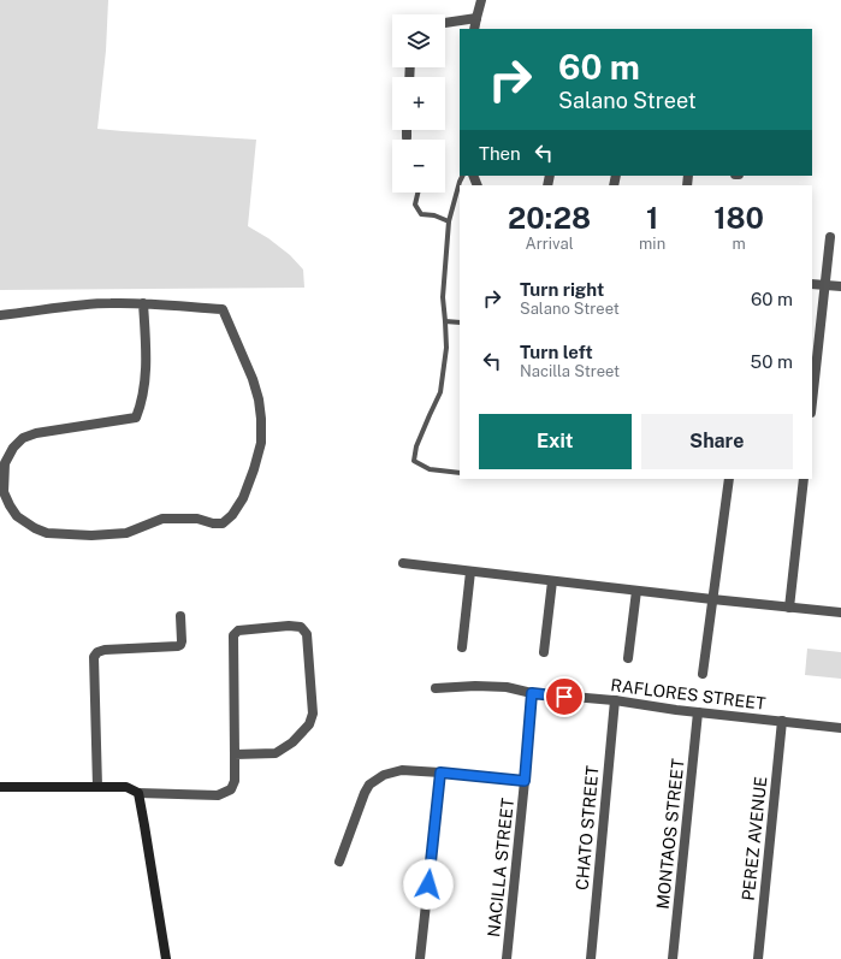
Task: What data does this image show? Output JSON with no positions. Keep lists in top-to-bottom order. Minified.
{"streets":{"street":["RAFLORES STREET","CHATO STREET","MONTAOS STREET","PEREZ AVENUE","NACILLA STREET"]},"crossings":[["RAFLORES STREET","CHATO STREET"],["RAFLORES STREET","MONTAOS STREET"],["RAFLORES STREET","PEREZ AVENUE"],["RAFLORES STREET","NACILLA STREET"]],"page":{"map_buttons":["+","−"],"turn":["60 m","Salano Street"],"then":"Then","eta":["20:28","Arrival","1","min","180","m"],"list":[{"name":"Turn right","note":"Salano Street","value":"60 m"},{"name":"Turn left","note":"Nacilla Street","value":"50 m"}],"buttons":["Exit","Share"]}}
